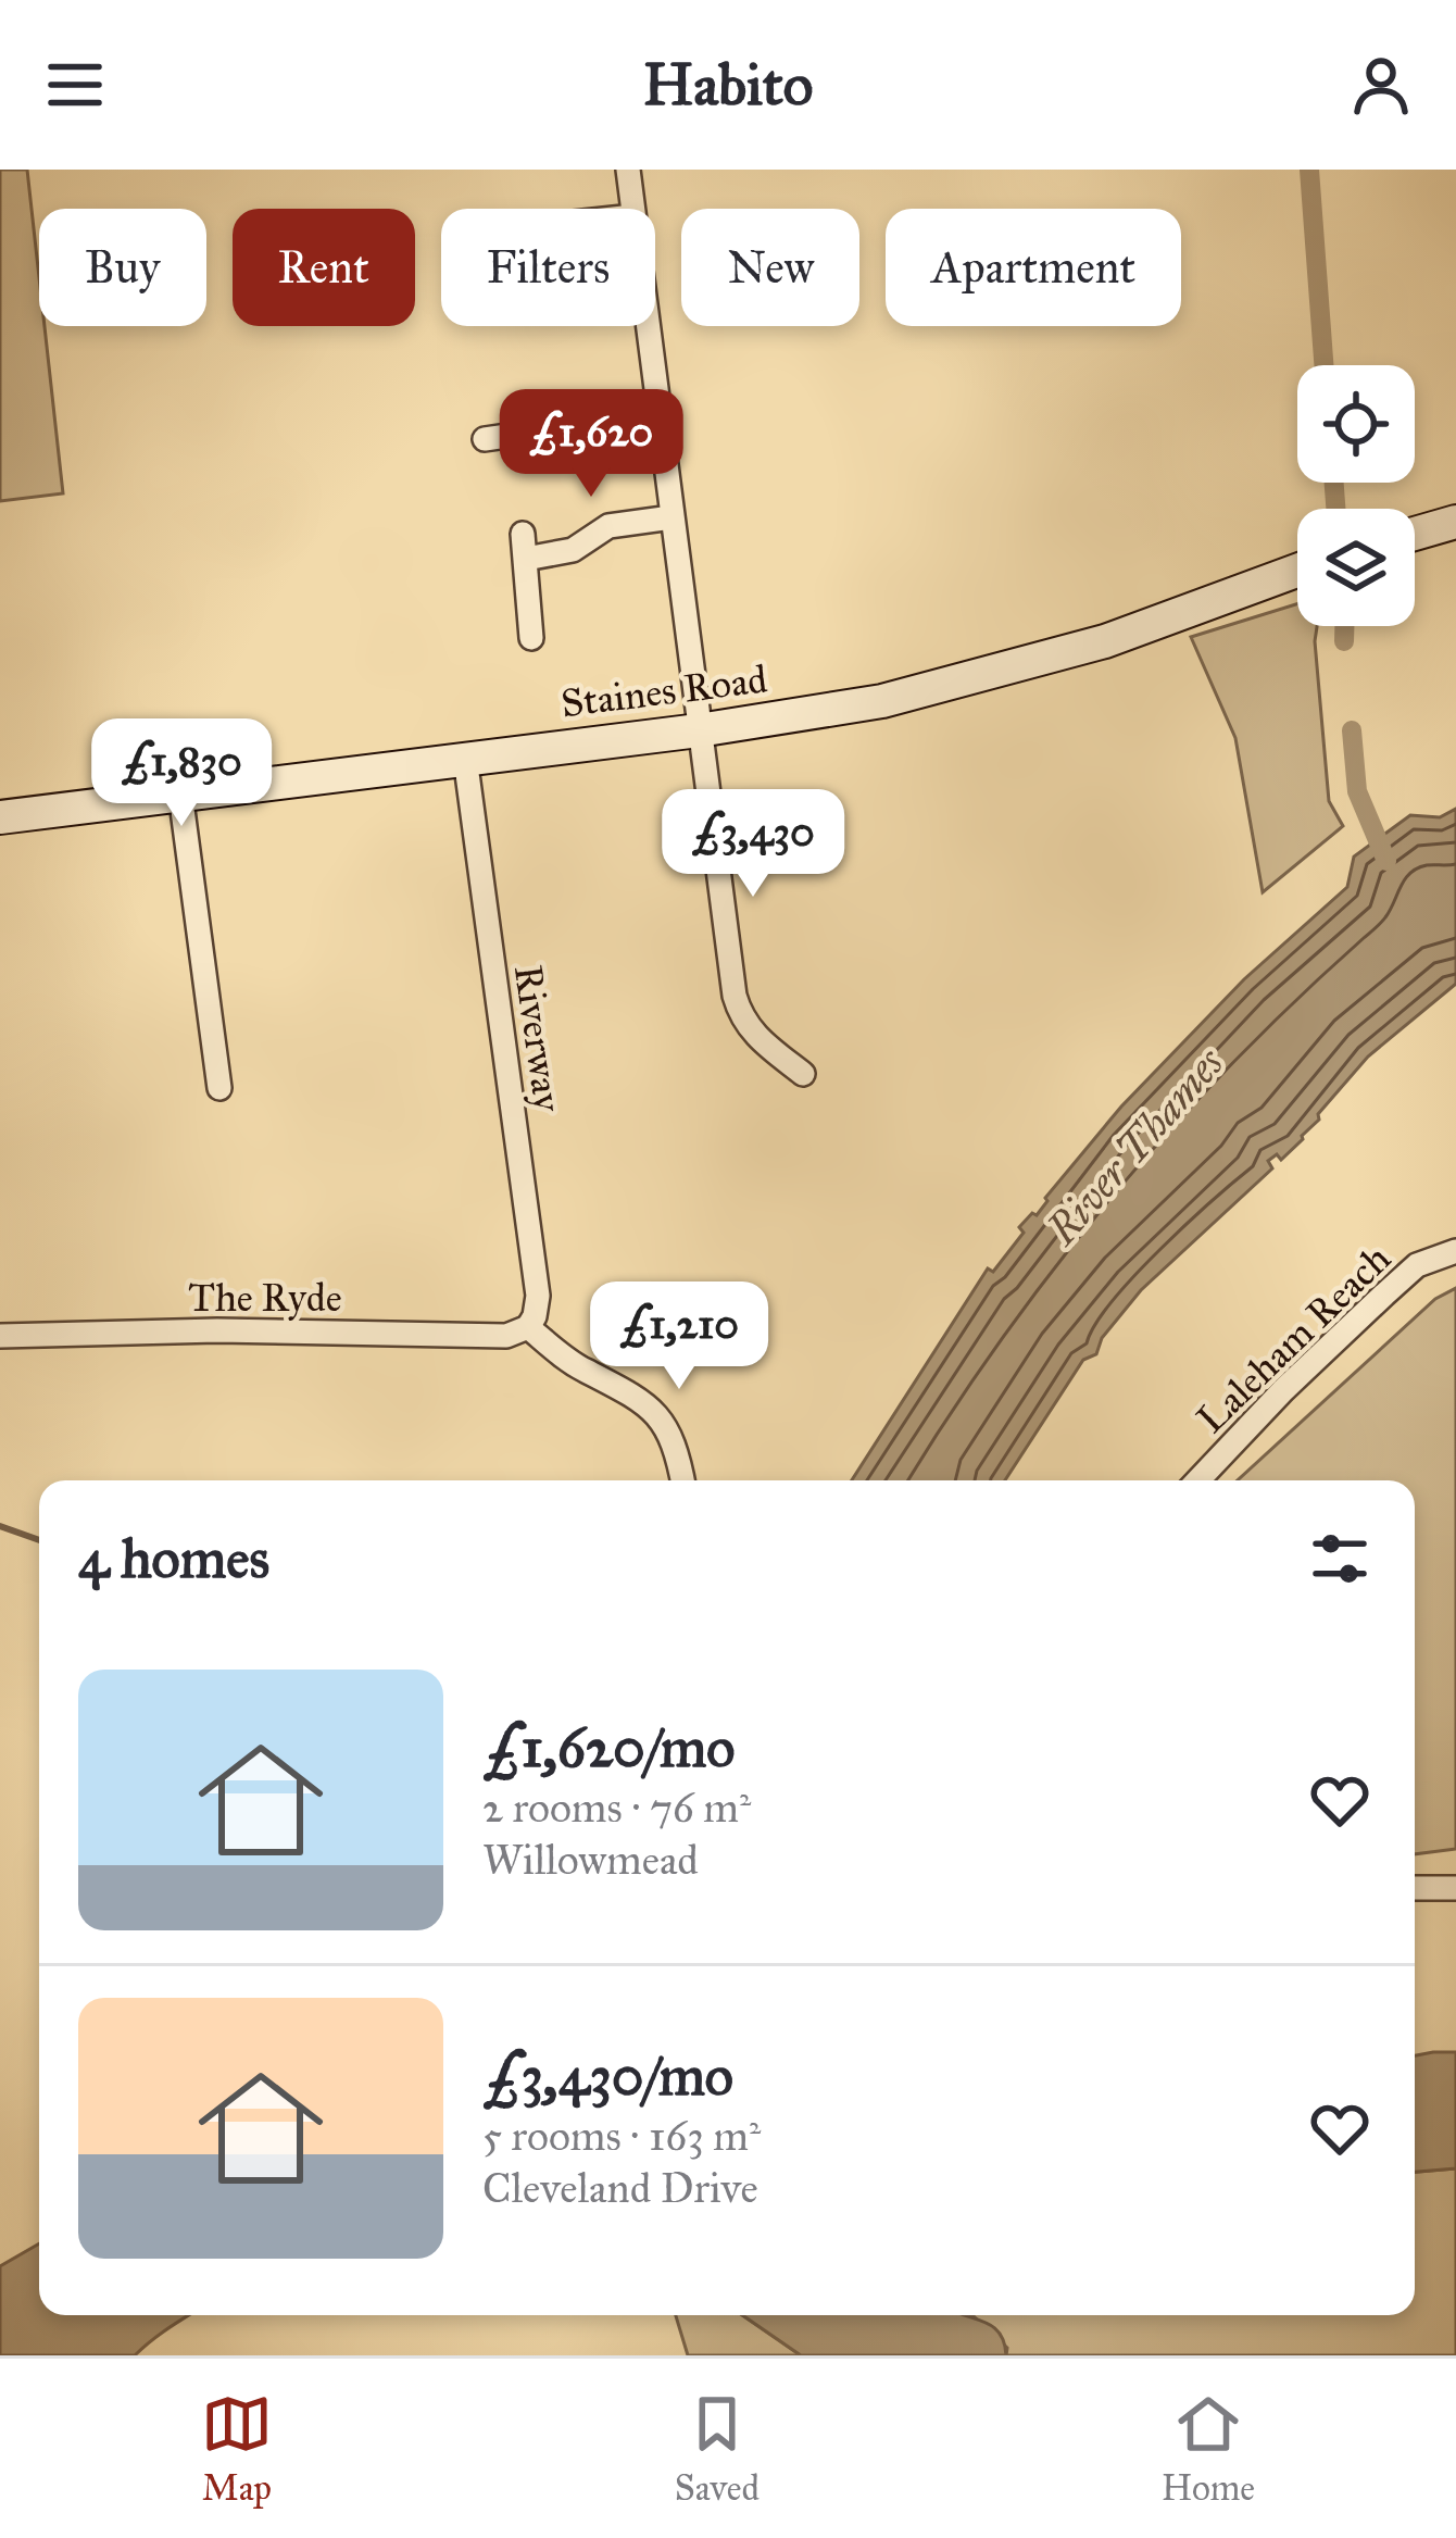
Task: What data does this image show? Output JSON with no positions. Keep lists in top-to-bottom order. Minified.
{"streets":{"main road":["Staines Road"],"street":["Riverway","The Ryde","Laleham Reach"]},"crossings":[["Staines Road","Riverway"],["Riverway","The Ryde"]],"water":["River Thames"],"page":{"header":"Habito","chip":["Buy","Rent","Filters","New","Apartment"],"price":["£1,620","£1,830","£3,430","£1,210"],"heading":"4 homes","list":[{"name":"£1,620/mo","note":"2 rooms · 76 m² · Willowmead"},{"name":"£3,430/mo","note":"5 rooms · 163 m² · Cleveland Drive"}],"tabs":["Map","Saved","Home"]}}
